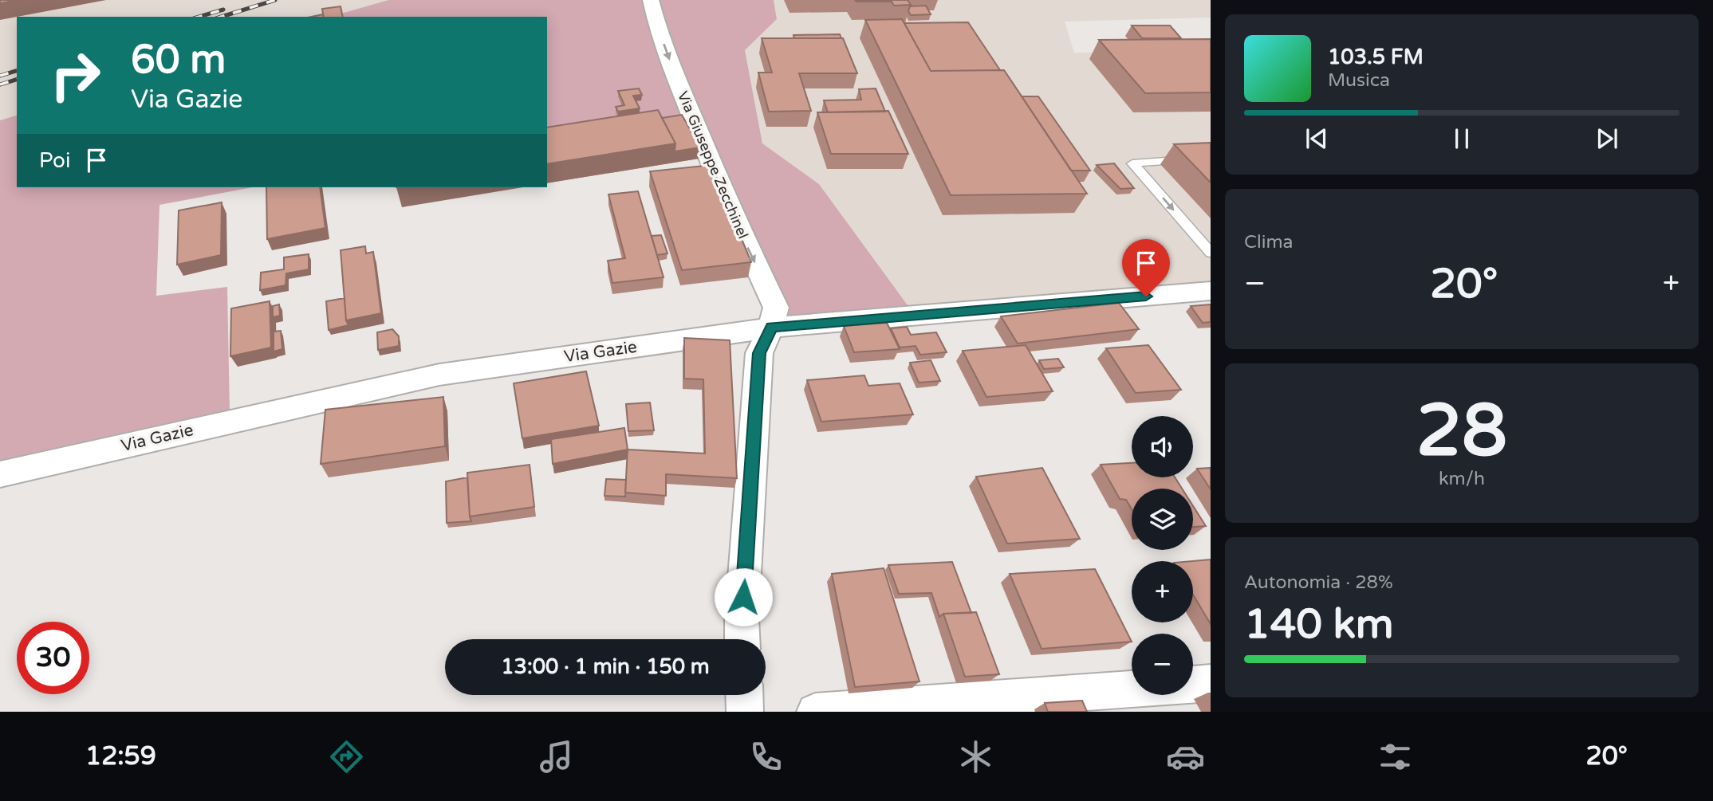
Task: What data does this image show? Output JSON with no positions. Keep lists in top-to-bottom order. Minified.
{"streets":{"street":["Via Giuseppe Zecchinel","Via Gazie"]},"crossings":[["Via Giuseppe Zecchinel","Via Gazie"]],"one_way":["Via Giuseppe Zecchinel"],"page":{"turn":["60 m","Via Gazie"],"song":["103.5 FM","Musica"],"then":"Poi","tile":["Clima",["28","km/h"],["Autonomia · 28%","140 km"]],"heat":["−","20°","+"],"map_buttons":["+","−"],"limit":"30","trip":"13:00 · 1 min · 150 m","tabs":["12:59","20°"]}}
